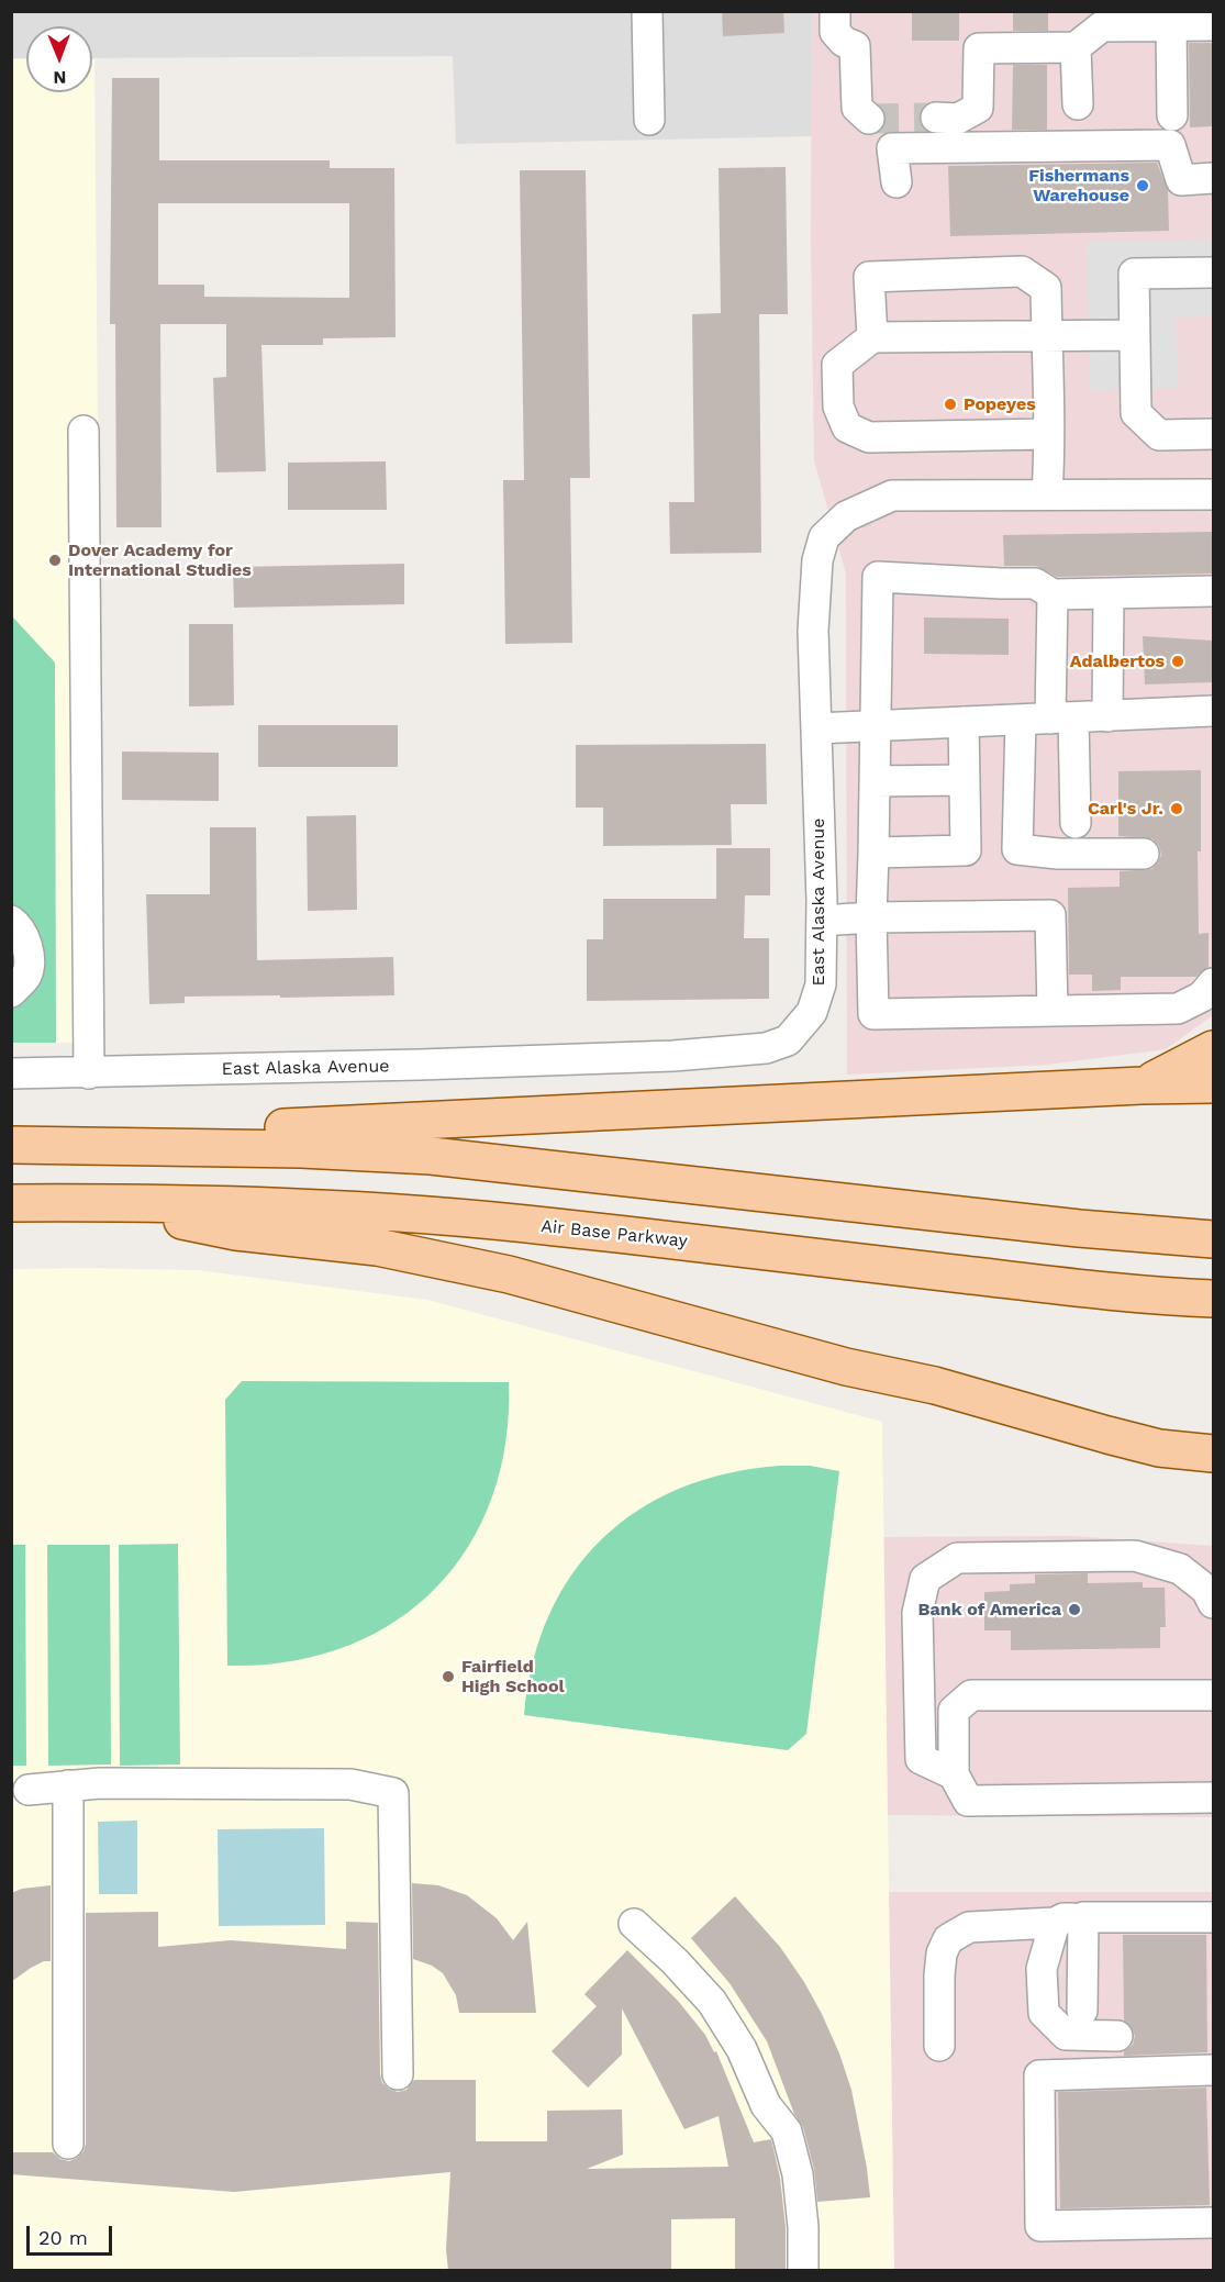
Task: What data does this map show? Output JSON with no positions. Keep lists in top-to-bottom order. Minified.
{"streets":{"main road":["Air Base Parkway"],"street":["East Alaska Avenue"]},"places":["Fishermans Warehouse","Popeyes","Dover Academy for International Studies","Adalbertos","Carl's Jr.","Bank of America","Fairfield High School"],"scale_bar":"20 m","north":"bottom"}
